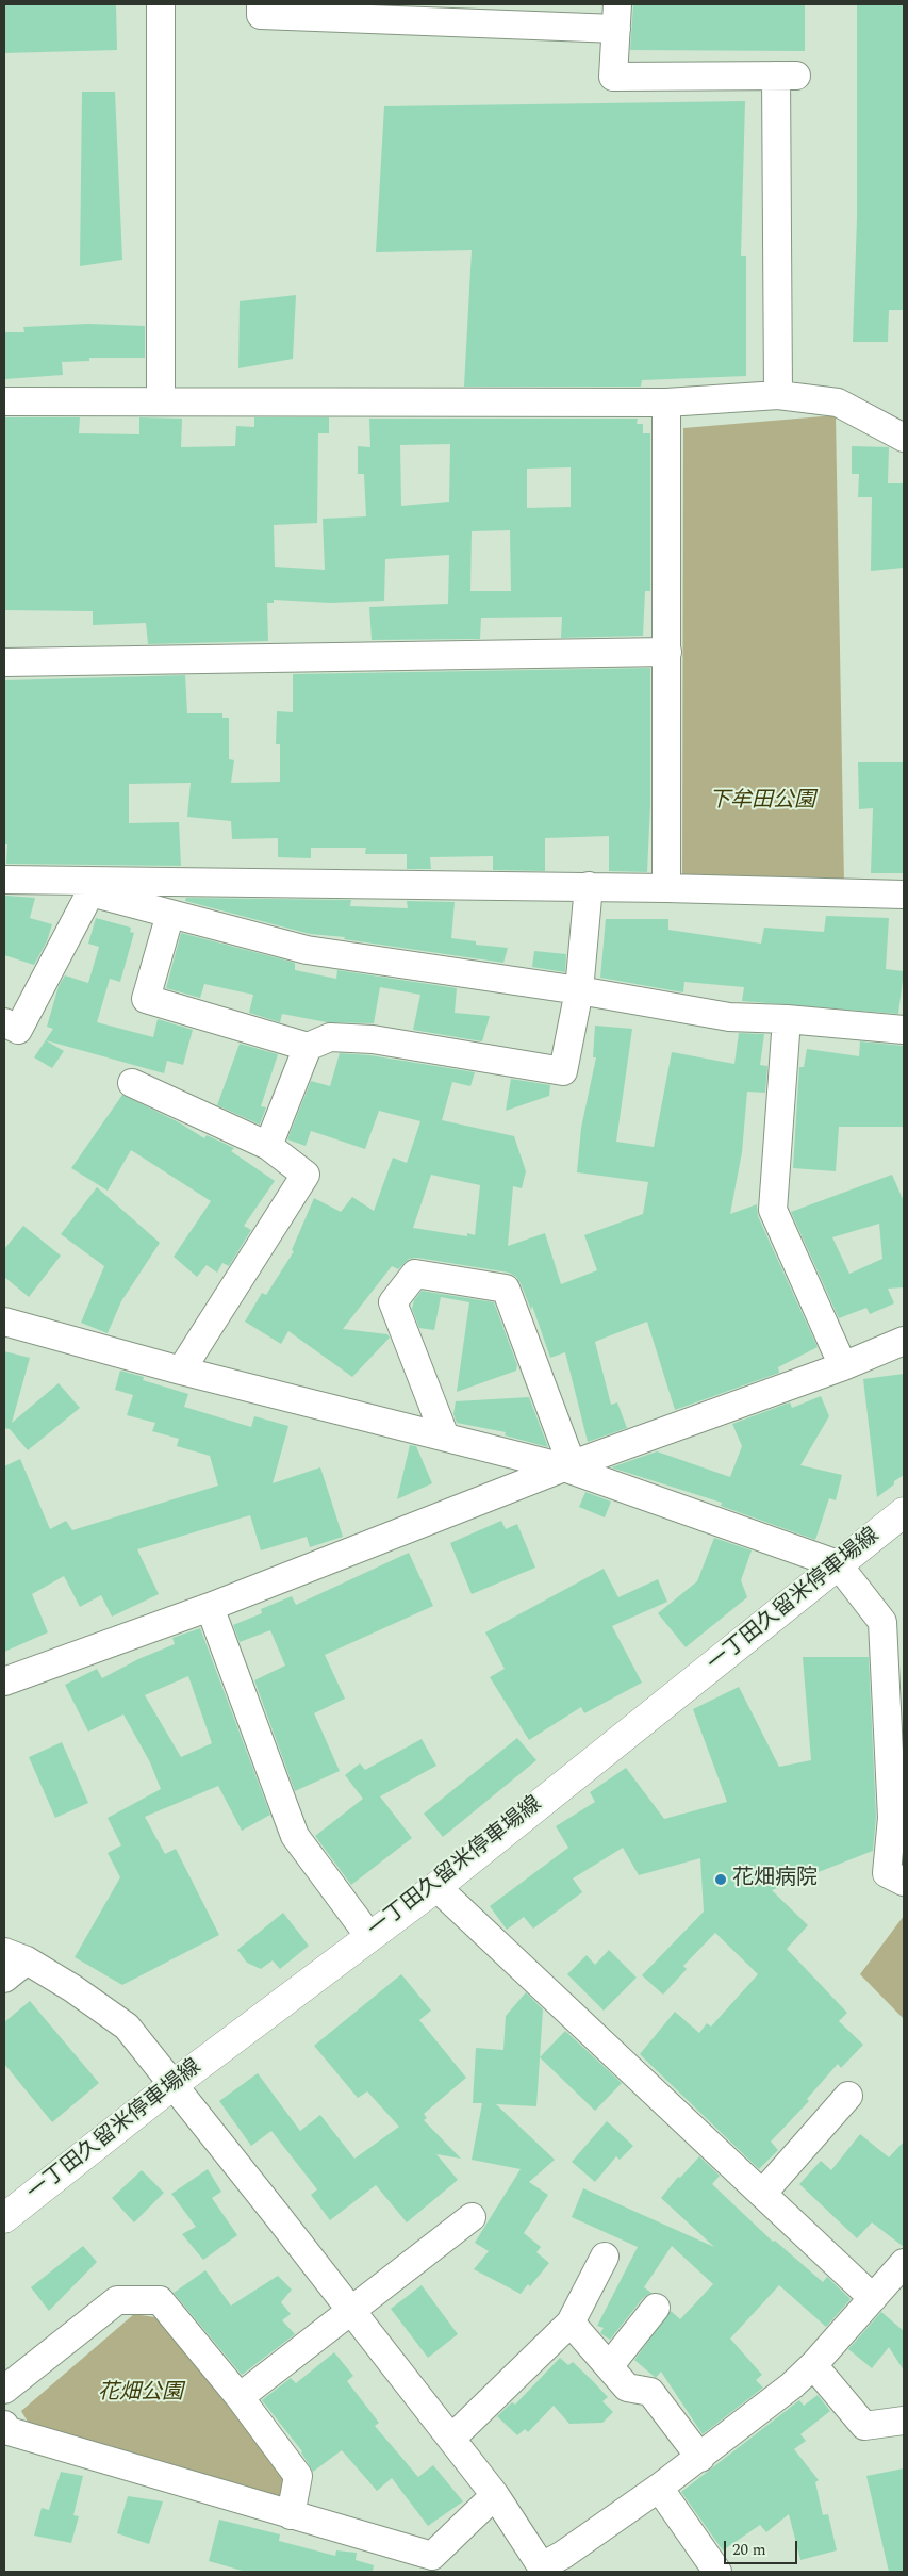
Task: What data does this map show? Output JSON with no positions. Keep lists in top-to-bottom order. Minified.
{"streets":{"main road":["一丁田久留米停車場線"]},"parks":["下牟田公園","花畑公園"],"places":["花畑病院"],"scale_bar":"20 m"}
